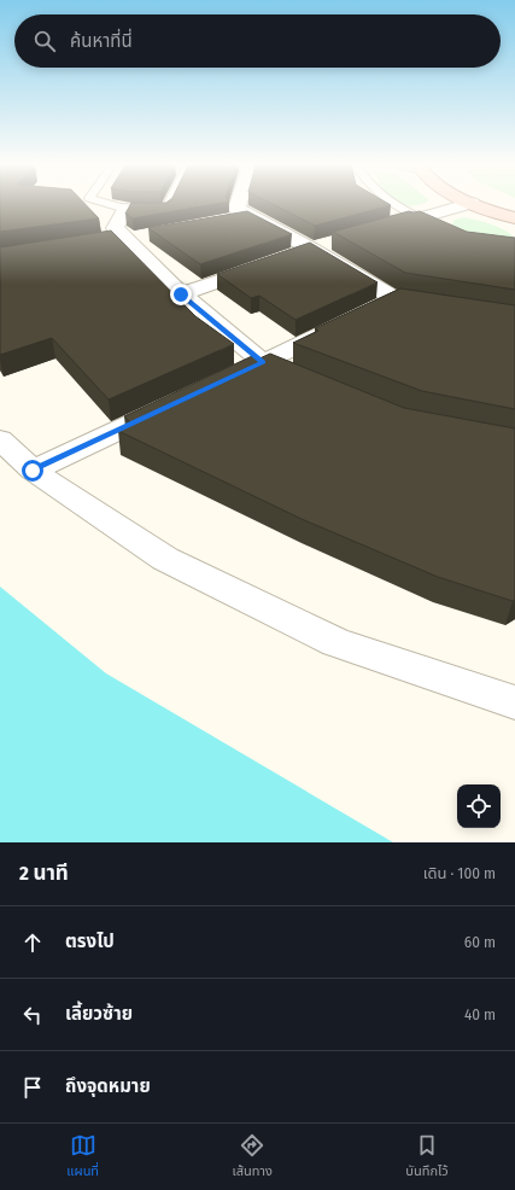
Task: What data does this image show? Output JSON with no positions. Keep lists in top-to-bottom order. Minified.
{"page":{"search":"ค้นหาที่นี่","heading":["2 นาที","เดิน · 100 m"],"list":[["ตรงไป","60 m"],["เลี้ยวซ้าย","40 m"],"ถึงจุดหมาย"],"nav":["แผนที่","เส้นทาง","บันทึกไว้"]}}
